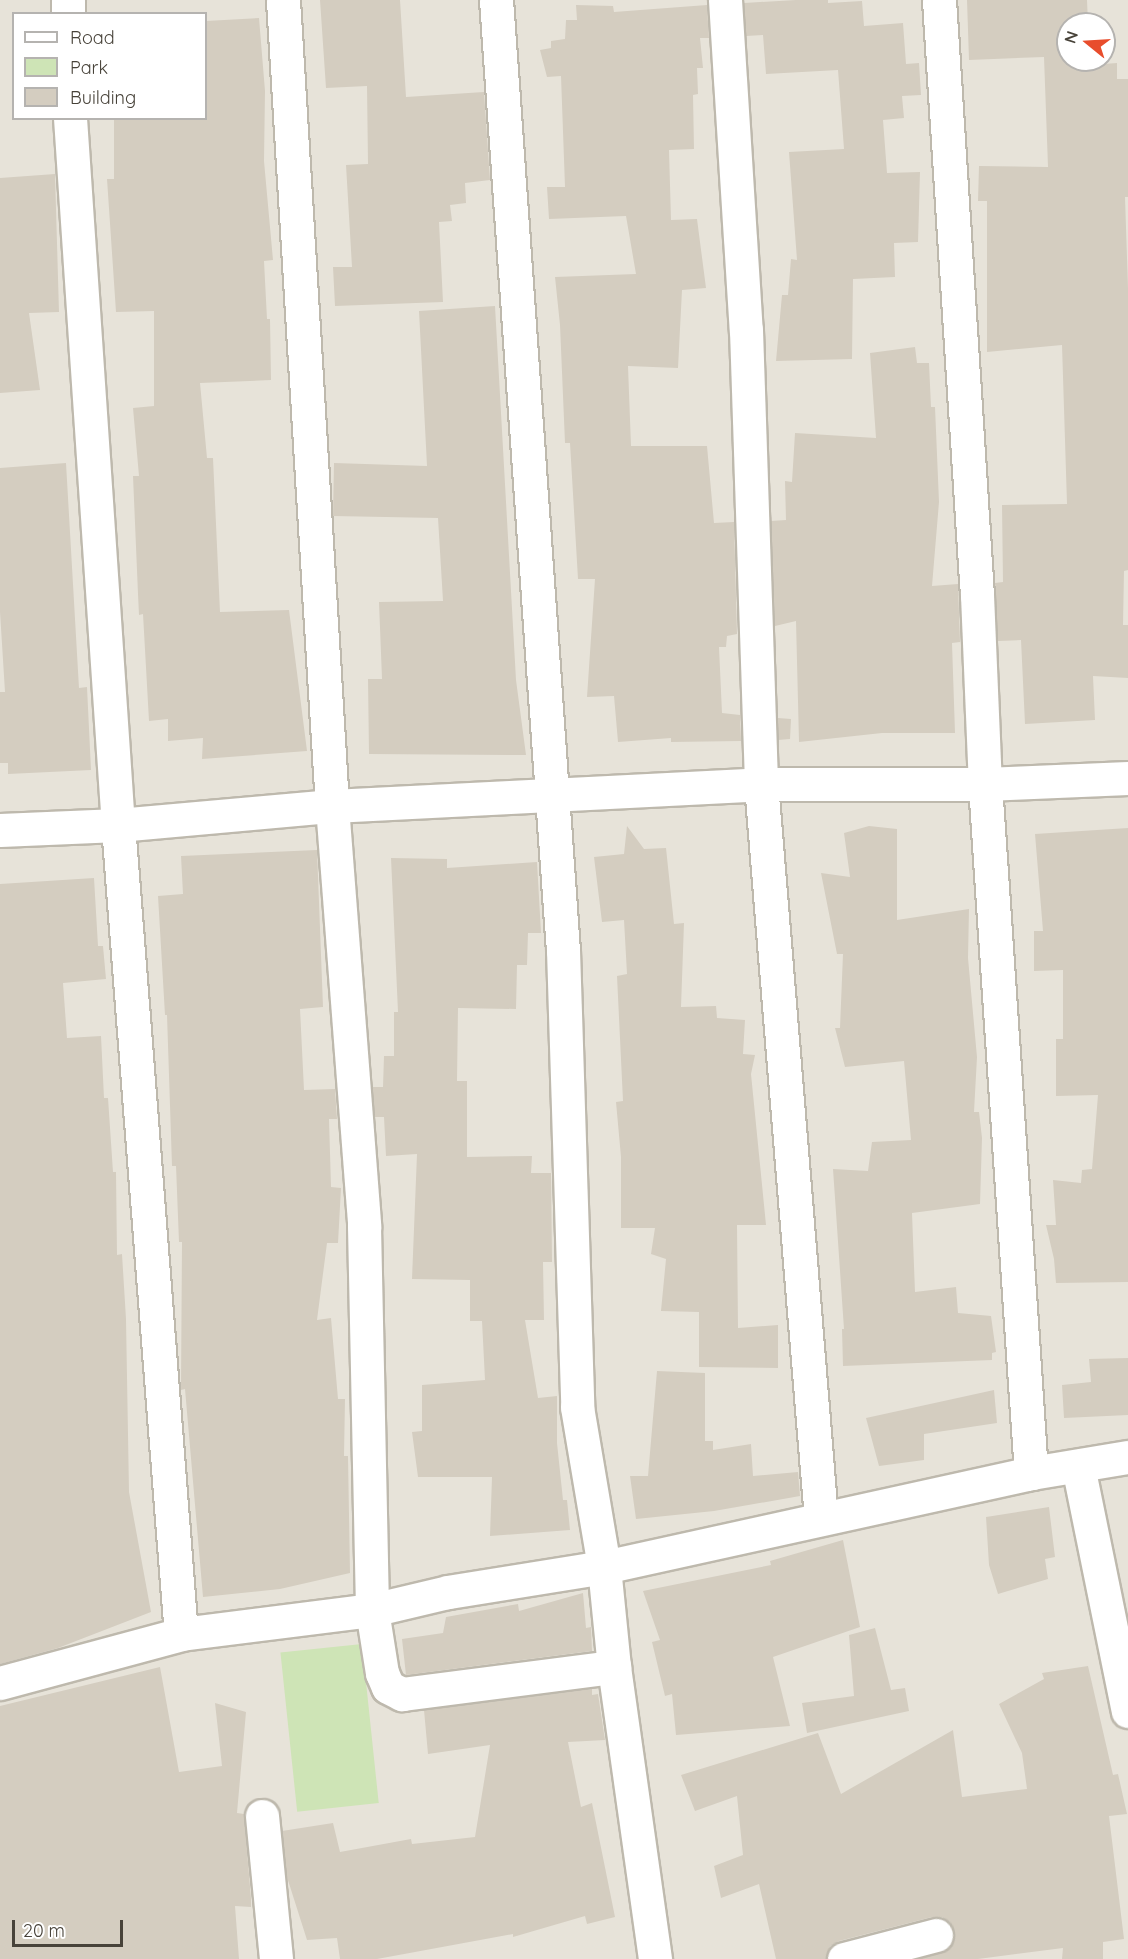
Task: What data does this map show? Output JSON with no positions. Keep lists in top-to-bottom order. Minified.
{"legend":["Road","Park","Building"],"scale_bar":"20 m","north":"left"}
